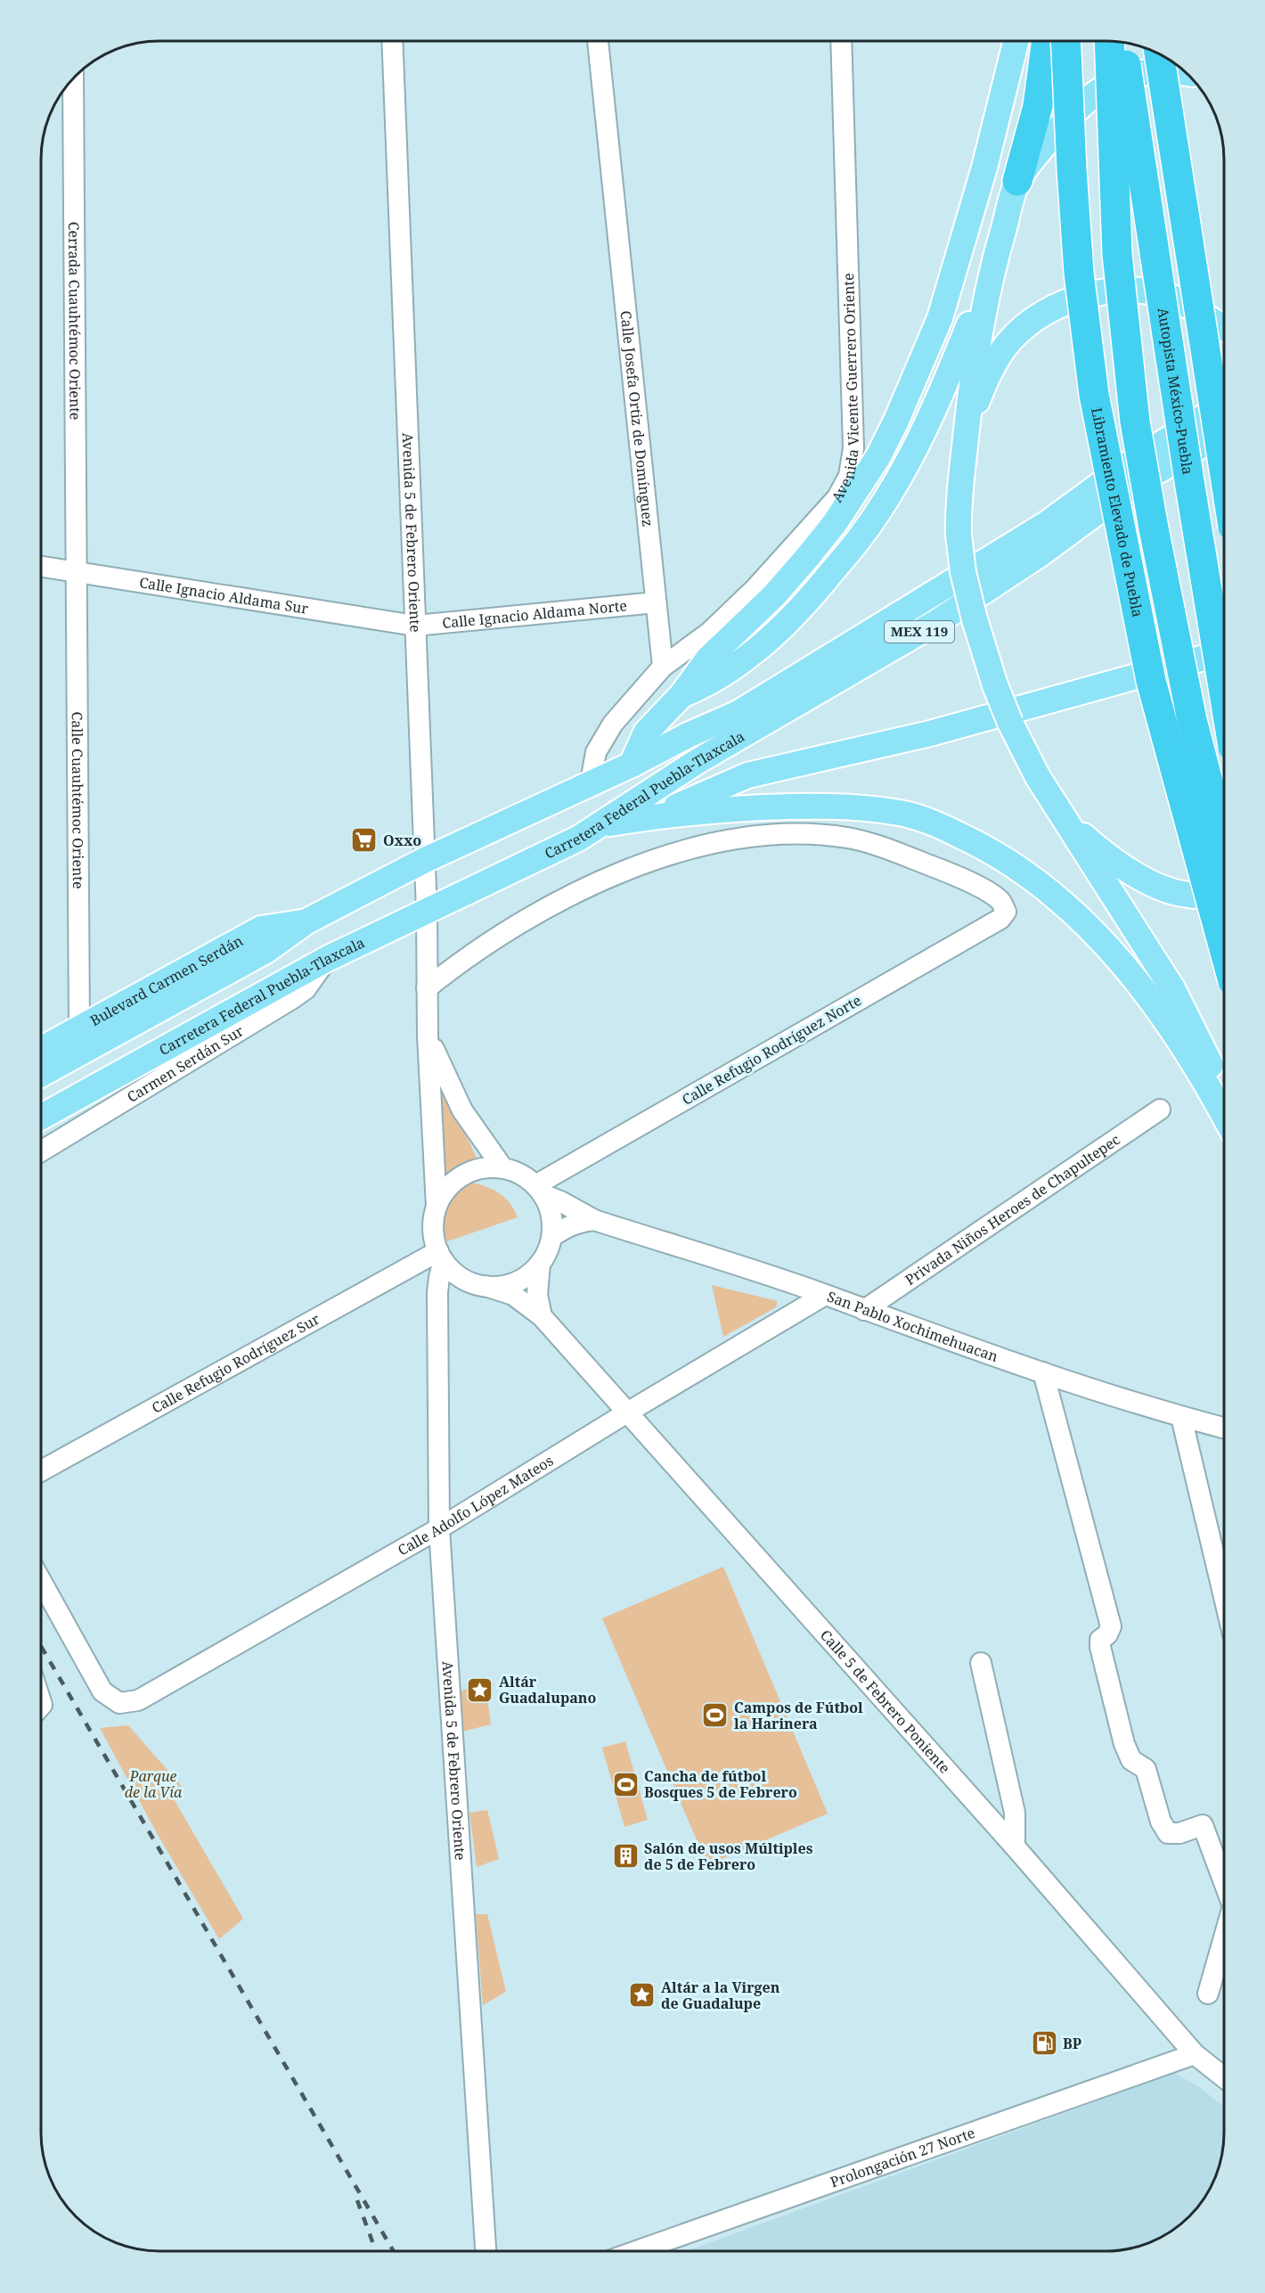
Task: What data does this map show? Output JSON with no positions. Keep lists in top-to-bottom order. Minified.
{"streets":{"highway":["Autopista México-Puebla","Libramiento Elevado de Puebla"],"main road":["MEX 119","Carretera Federal Puebla-Tlaxcala","Bulevard Carmen Serdán"],"street":["Cerrada Cuauhtémoc Oriente","Avenida Vicente Guerrero Oriente","Calle Josefa Ortiz de Domínguez","Avenida 5 de Febrero Oriente","Calle Ignacio Aldama Sur","Calle Ignacio Aldama Norte","Calle Cuauhtémoc Oriente","Calle Refugio Rodríguez Norte","Carmen Serdán Sur","Privada Niños Heroes de Chapultepec","San Pablo Xochimehuacan","Calle Refugio Rodríguez Sur","Calle Adolfo López Mateos","Calle 5 de Febrero Poniente","Prolongación 27 Norte"]},"crossings":[["Cerrada Cuauhtémoc Oriente","Calle Ignacio Aldama Sur"],["Cerrada Cuauhtémoc Oriente","Calle Cuauhtémoc Oriente"],["Avenida Vicente Guerrero Oriente","Calle Josefa Ortiz de Domínguez"],["Calle Josefa Ortiz de Domínguez","Calle Ignacio Aldama Norte"],["Avenida 5 de Febrero Oriente","Calle Ignacio Aldama Sur"],["Avenida 5 de Febrero Oriente","Calle Ignacio Aldama Norte"],["Avenida 5 de Febrero Oriente","Carretera Federal Puebla-Tlaxcala"],["Avenida 5 de Febrero Oriente","Calle Refugio Rodríguez Norte"],["Avenida 5 de Febrero Oriente","San Pablo Xochimehuacan"],["Avenida 5 de Febrero Oriente","Calle Refugio Rodríguez Sur"],["Avenida 5 de Febrero Oriente","Calle Adolfo López Mateos"],["Avenida 5 de Febrero Oriente","Calle 5 de Febrero Poniente"],["Calle Ignacio Aldama Sur","Calle Ignacio Aldama Norte"],["Calle Ignacio Aldama Sur","Calle Cuauhtémoc Oriente"],["Carretera Federal Puebla-Tlaxcala","Bulevard Carmen Serdán"],["Carretera Federal Puebla-Tlaxcala","Carmen Serdán Sur"],["Calle Cuauhtémoc Oriente","Bulevard Carmen Serdán"],["Calle Refugio Rodríguez Norte","San Pablo Xochimehuacan"],["Calle Refugio Rodríguez Norte","Calle Refugio Rodríguez Sur"],["Calle Refugio Rodríguez Norte","Calle 5 de Febrero Poniente"],["Privada Niños Heroes de Chapultepec","San Pablo Xochimehuacan"],["San Pablo Xochimehuacan","Calle Refugio Rodríguez Sur"],["San Pablo Xochimehuacan","Calle Adolfo López Mateos"],["San Pablo Xochimehuacan","Calle 5 de Febrero Poniente"],["Calle Refugio Rodríguez Sur","Calle 5 de Febrero Poniente"],["Calle Adolfo López Mateos","Calle 5 de Febrero Poniente"],["Calle 5 de Febrero Poniente","Prolongación 27 Norte"]],"parks":["Parque de la Vía"],"places":{"supermarket":["Oxxo"],"place":["Altár Guadalupano","Altár a la Virgen de Guadalupe"],"sports":["Campos de Fútbol la Harinera","Cancha de fútbol Bosques 5 de Febrero"],"building":["Salón de usos Múltiples de 5 de Febrero"],"fuel station":["BP"]}}
